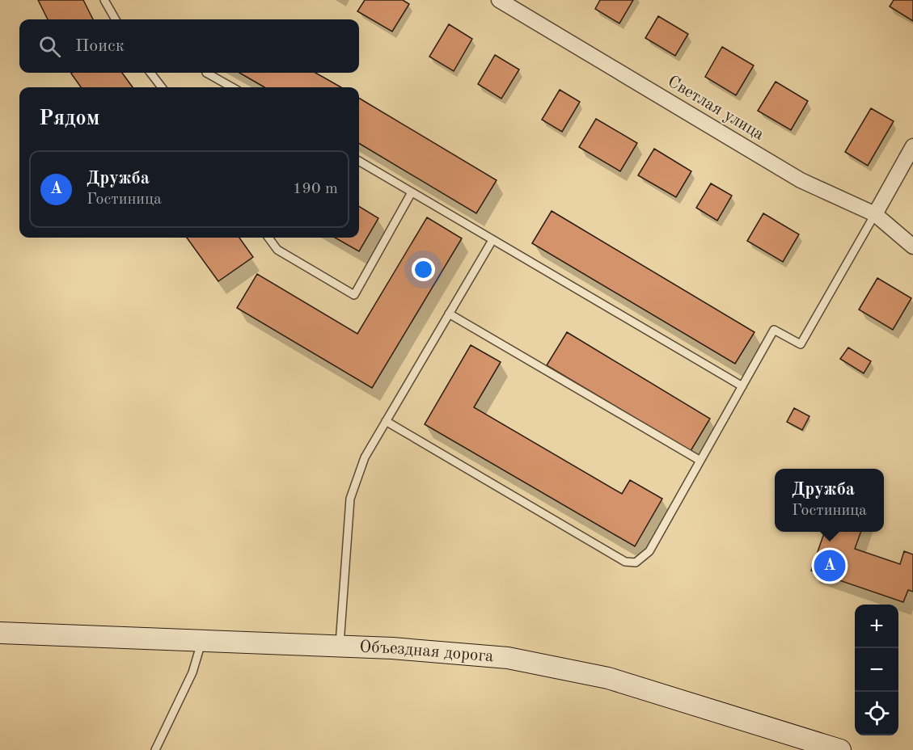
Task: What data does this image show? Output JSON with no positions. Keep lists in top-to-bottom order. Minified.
{"streets":{"main road":["Объездная дорога"],"street":["Светлая улица"]},"page":{"search":"Поиск","heading":"Рядом","list":[{"mark":"A","name":"Дружба","note":"Гостиница","value":"190 m"}],"popup":["Дружба","Гостиница"],"pins":"A","map_buttons":["+","−"]}}
